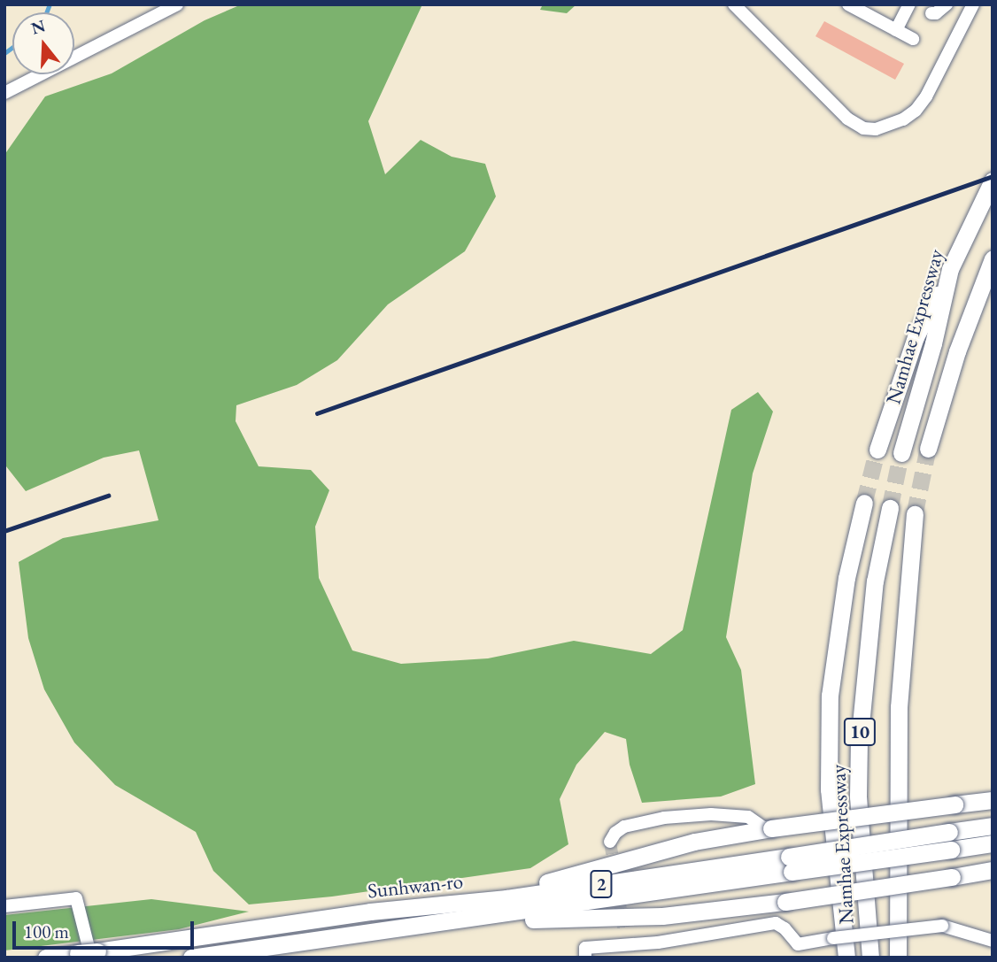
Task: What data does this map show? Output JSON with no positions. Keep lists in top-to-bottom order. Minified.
{"streets":{"highway":["Namhae Expressway","10","2","Sunhwan-ro"]},"scale_bar":"100 m","north":"top"}
